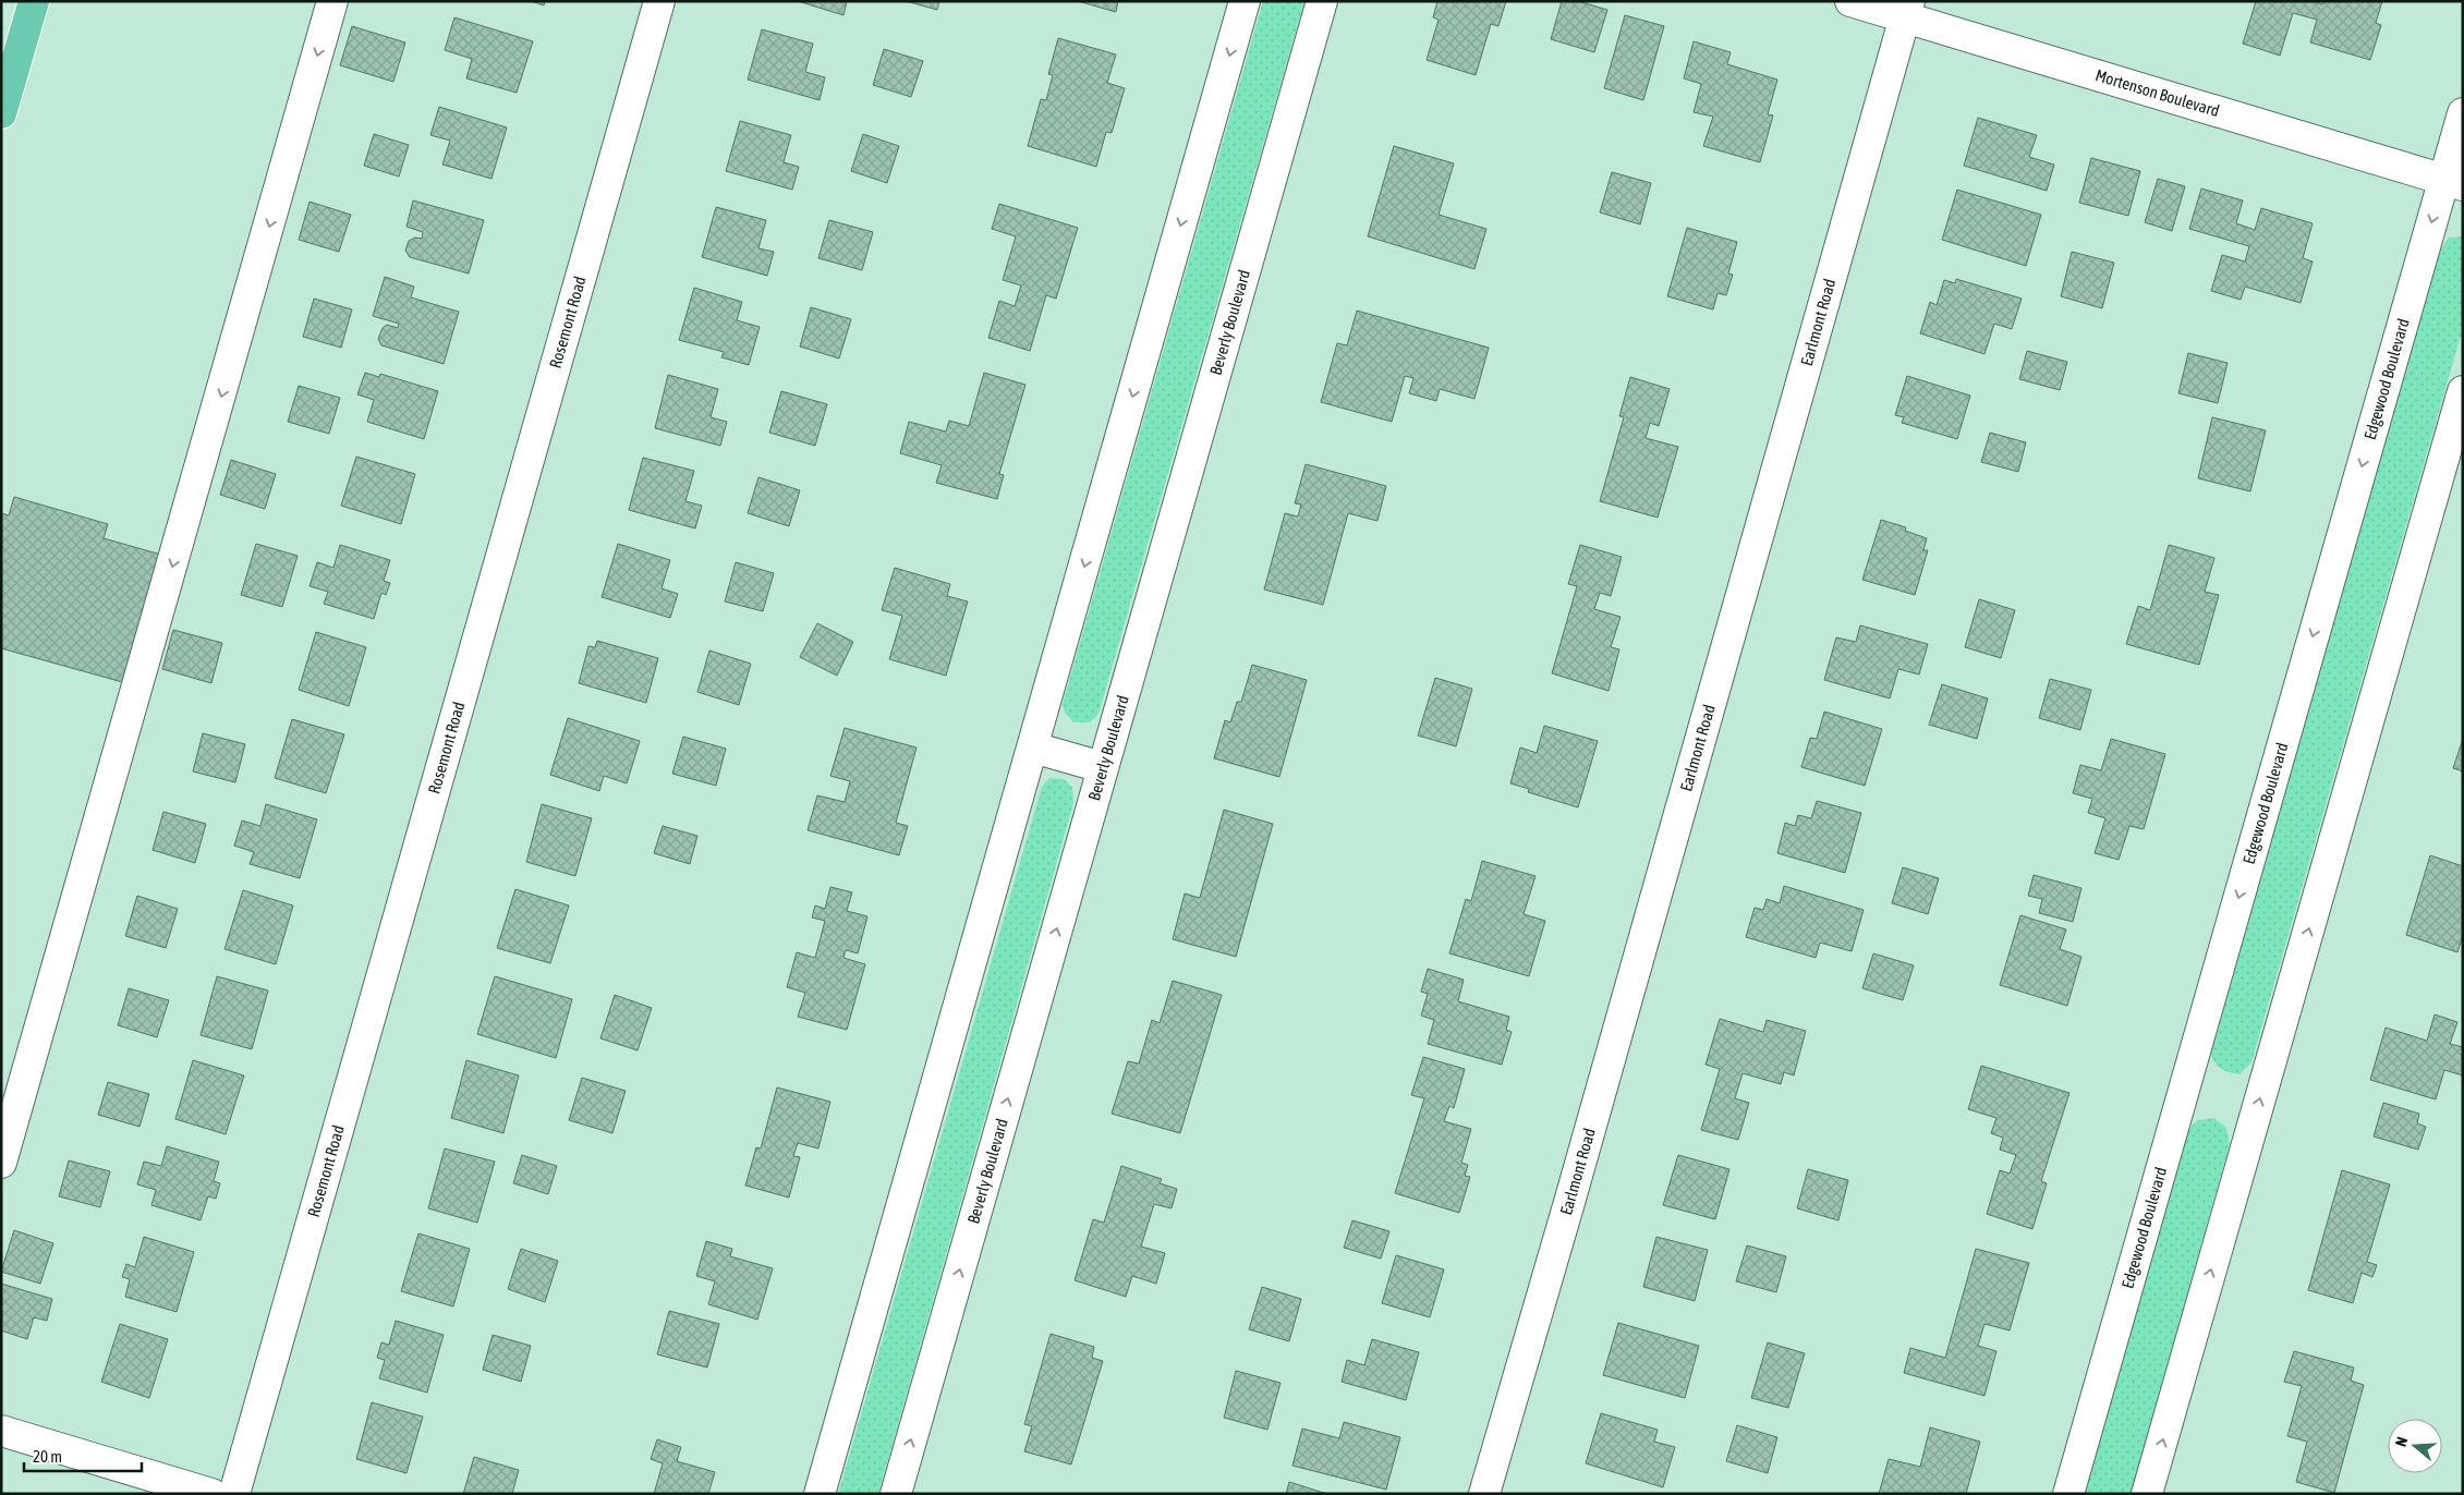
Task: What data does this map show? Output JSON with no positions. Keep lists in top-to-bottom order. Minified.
{"streets":{"street":["Mortenson Boulevard","Rosemont Road","Beverly Boulevard","Earlmont Road","Edgewood Boulevard"]},"crossings":[["Mortenson Boulevard","Earlmont Road"],["Mortenson Boulevard","Edgewood Boulevard"]],"scale_bar":"20 m","north":"left"}
